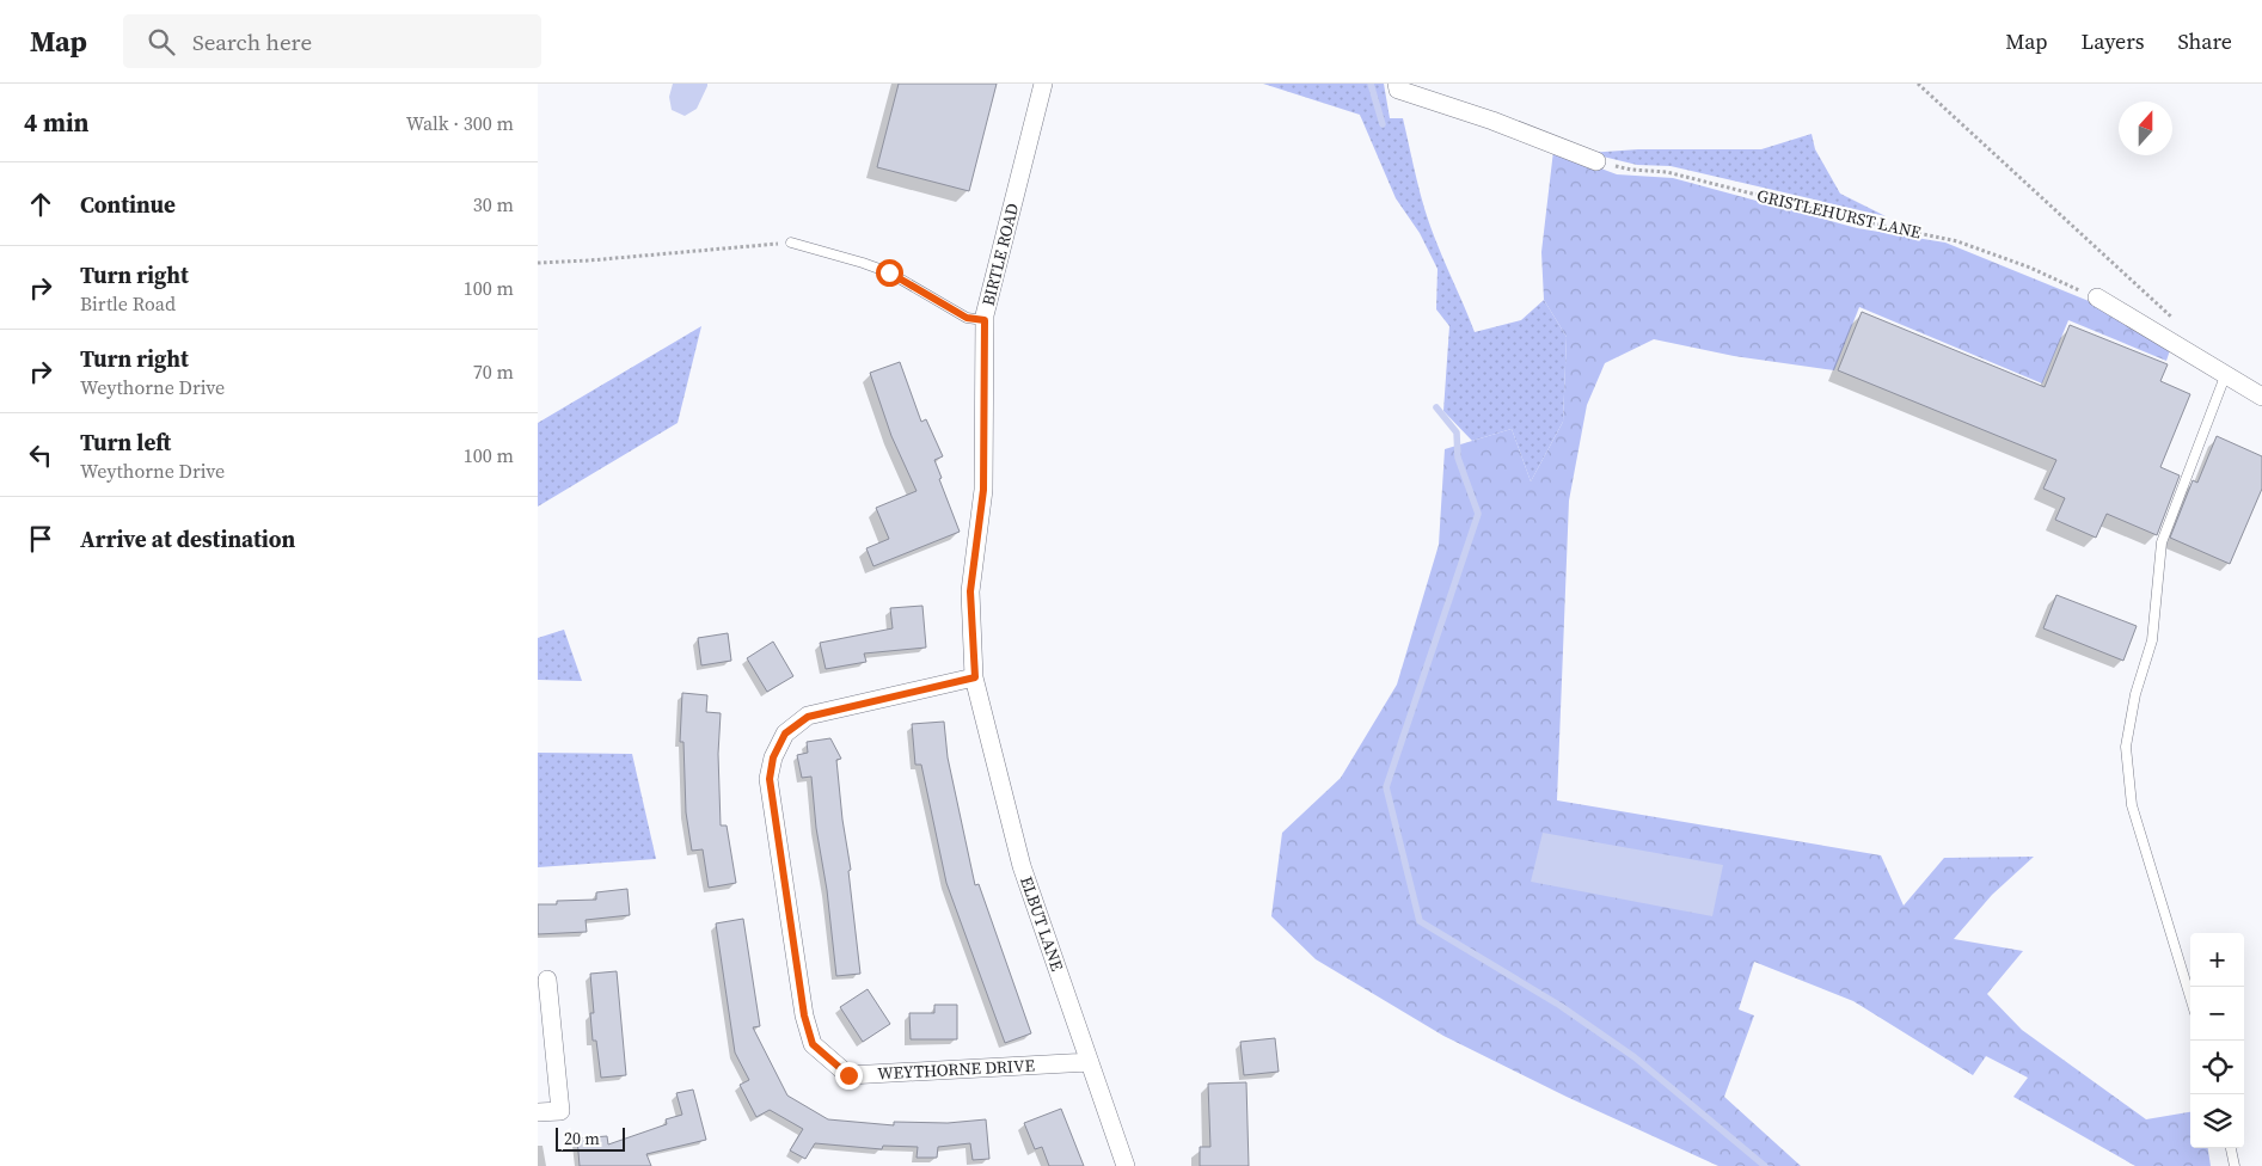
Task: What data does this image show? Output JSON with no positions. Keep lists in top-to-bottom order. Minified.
{"streets":{"street":["BIRTLE ROAD","ELBUT LANE","WEYTHORNE DRIVE"],"path":["GRISTLEHURST LANE"]},"crossings":[["BIRTLE ROAD","ELBUT LANE"],["BIRTLE ROAD","WEYTHORNE DRIVE"],["ELBUT LANE","WEYTHORNE DRIVE"]],"scale_bar":"20 m","north":"top","page":{"header":"Map","search":"Search here","nav":["Map","Layers","Share"],"heading":["4 min","Walk · 300 m"],"list":[["Continue","30 m"],["Turn right","Birtle Road","100 m"],["Turn right","Weythorne Drive","70 m"],["Turn left","Weythorne Drive","100 m"],"Arrive at destination"],"map_buttons":["+","−"],"scale":"20 m"}}
